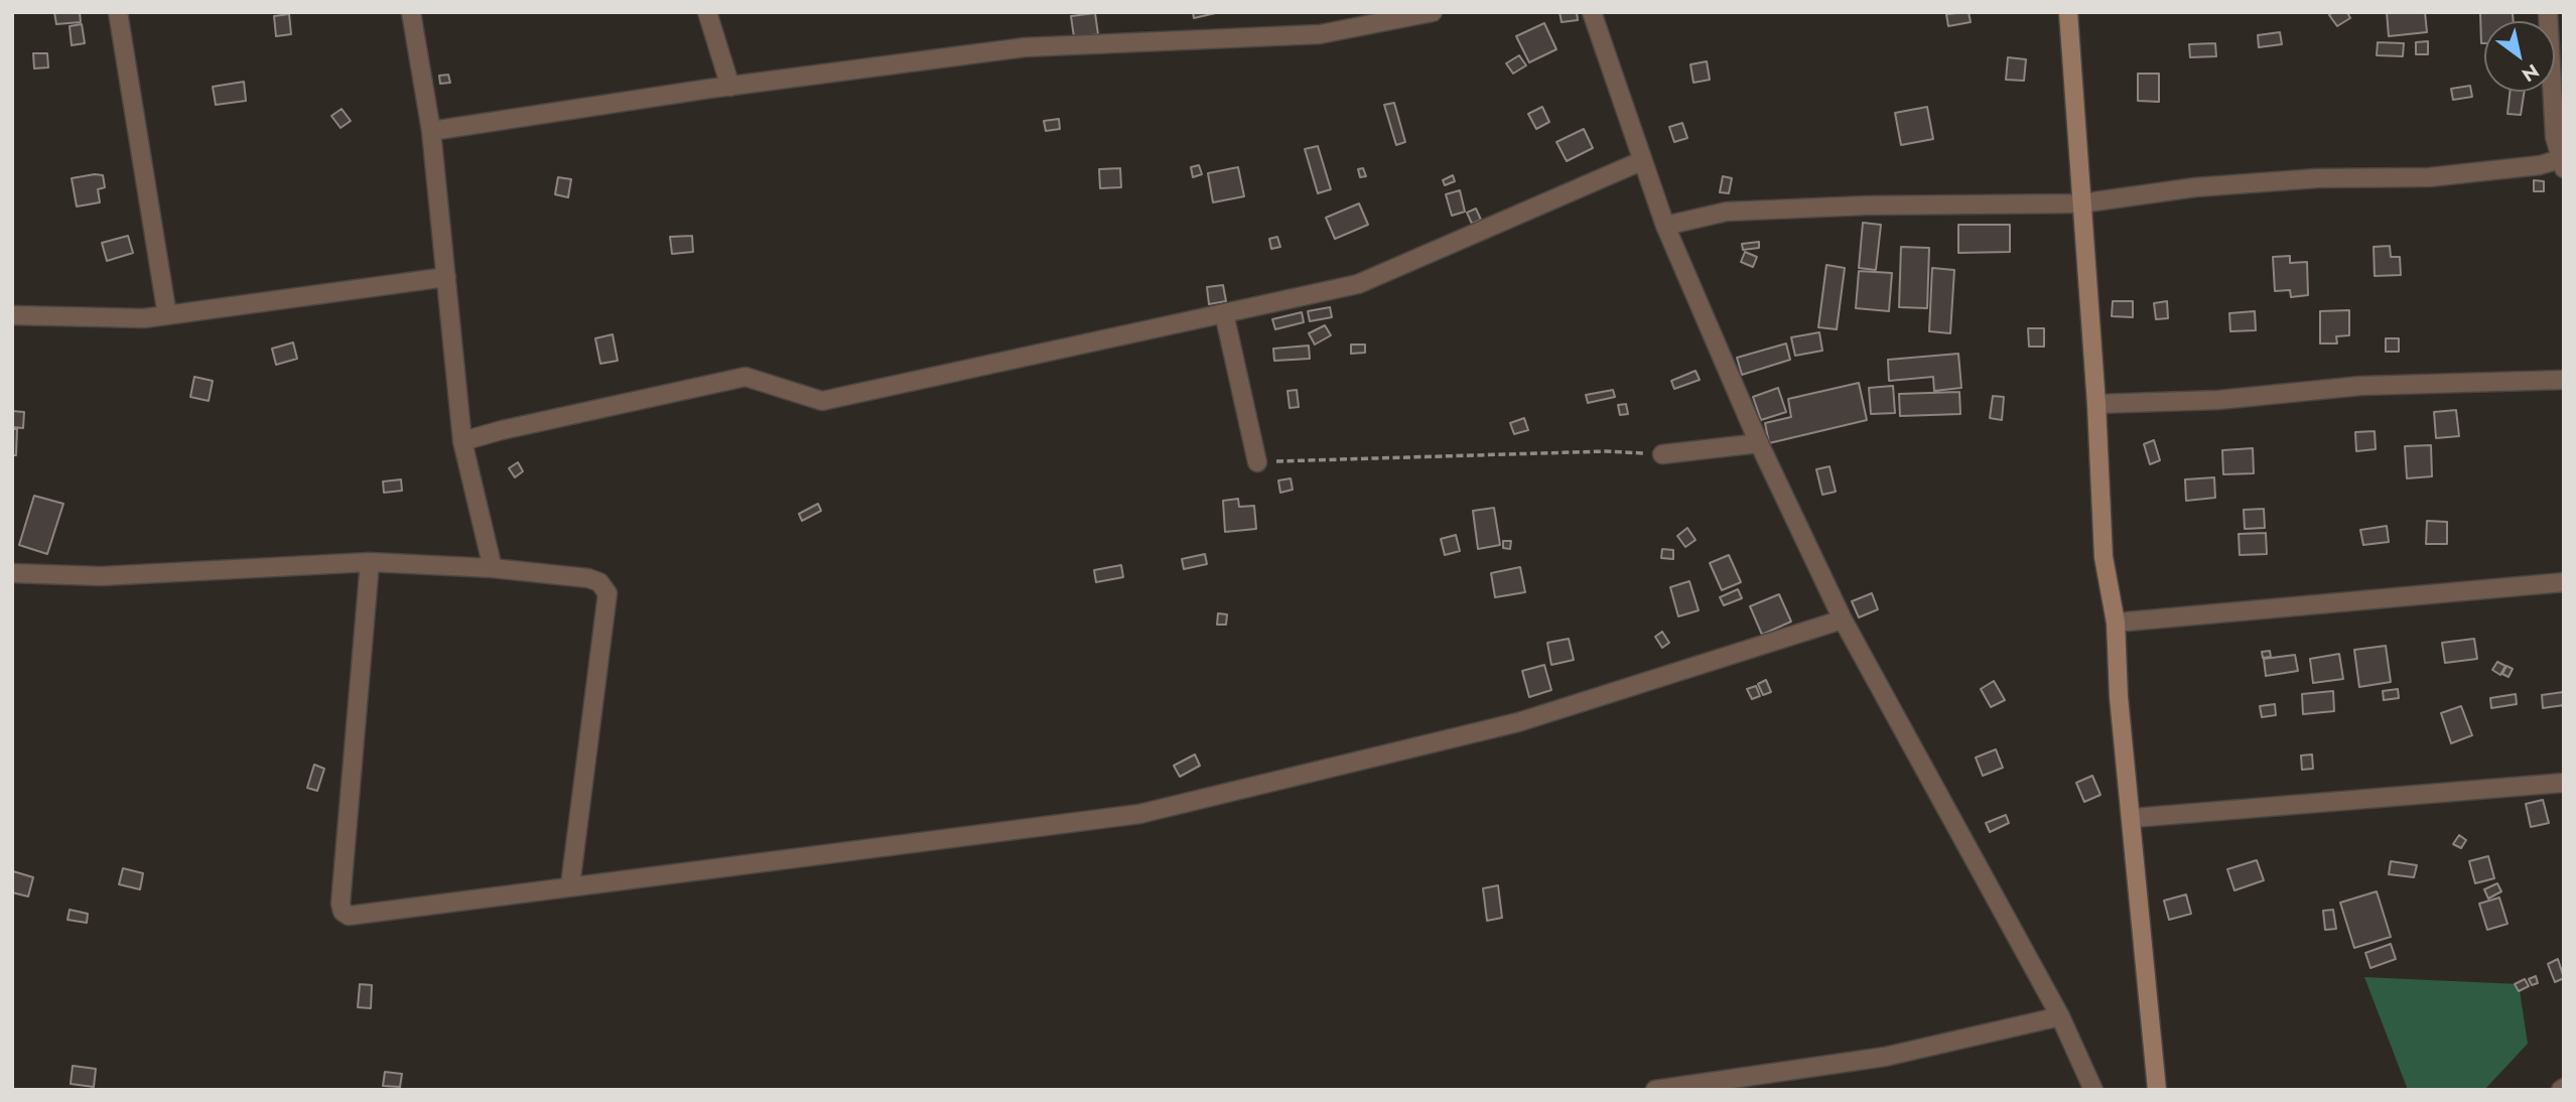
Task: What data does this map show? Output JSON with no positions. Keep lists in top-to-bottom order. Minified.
{"north":"bottom right"}
